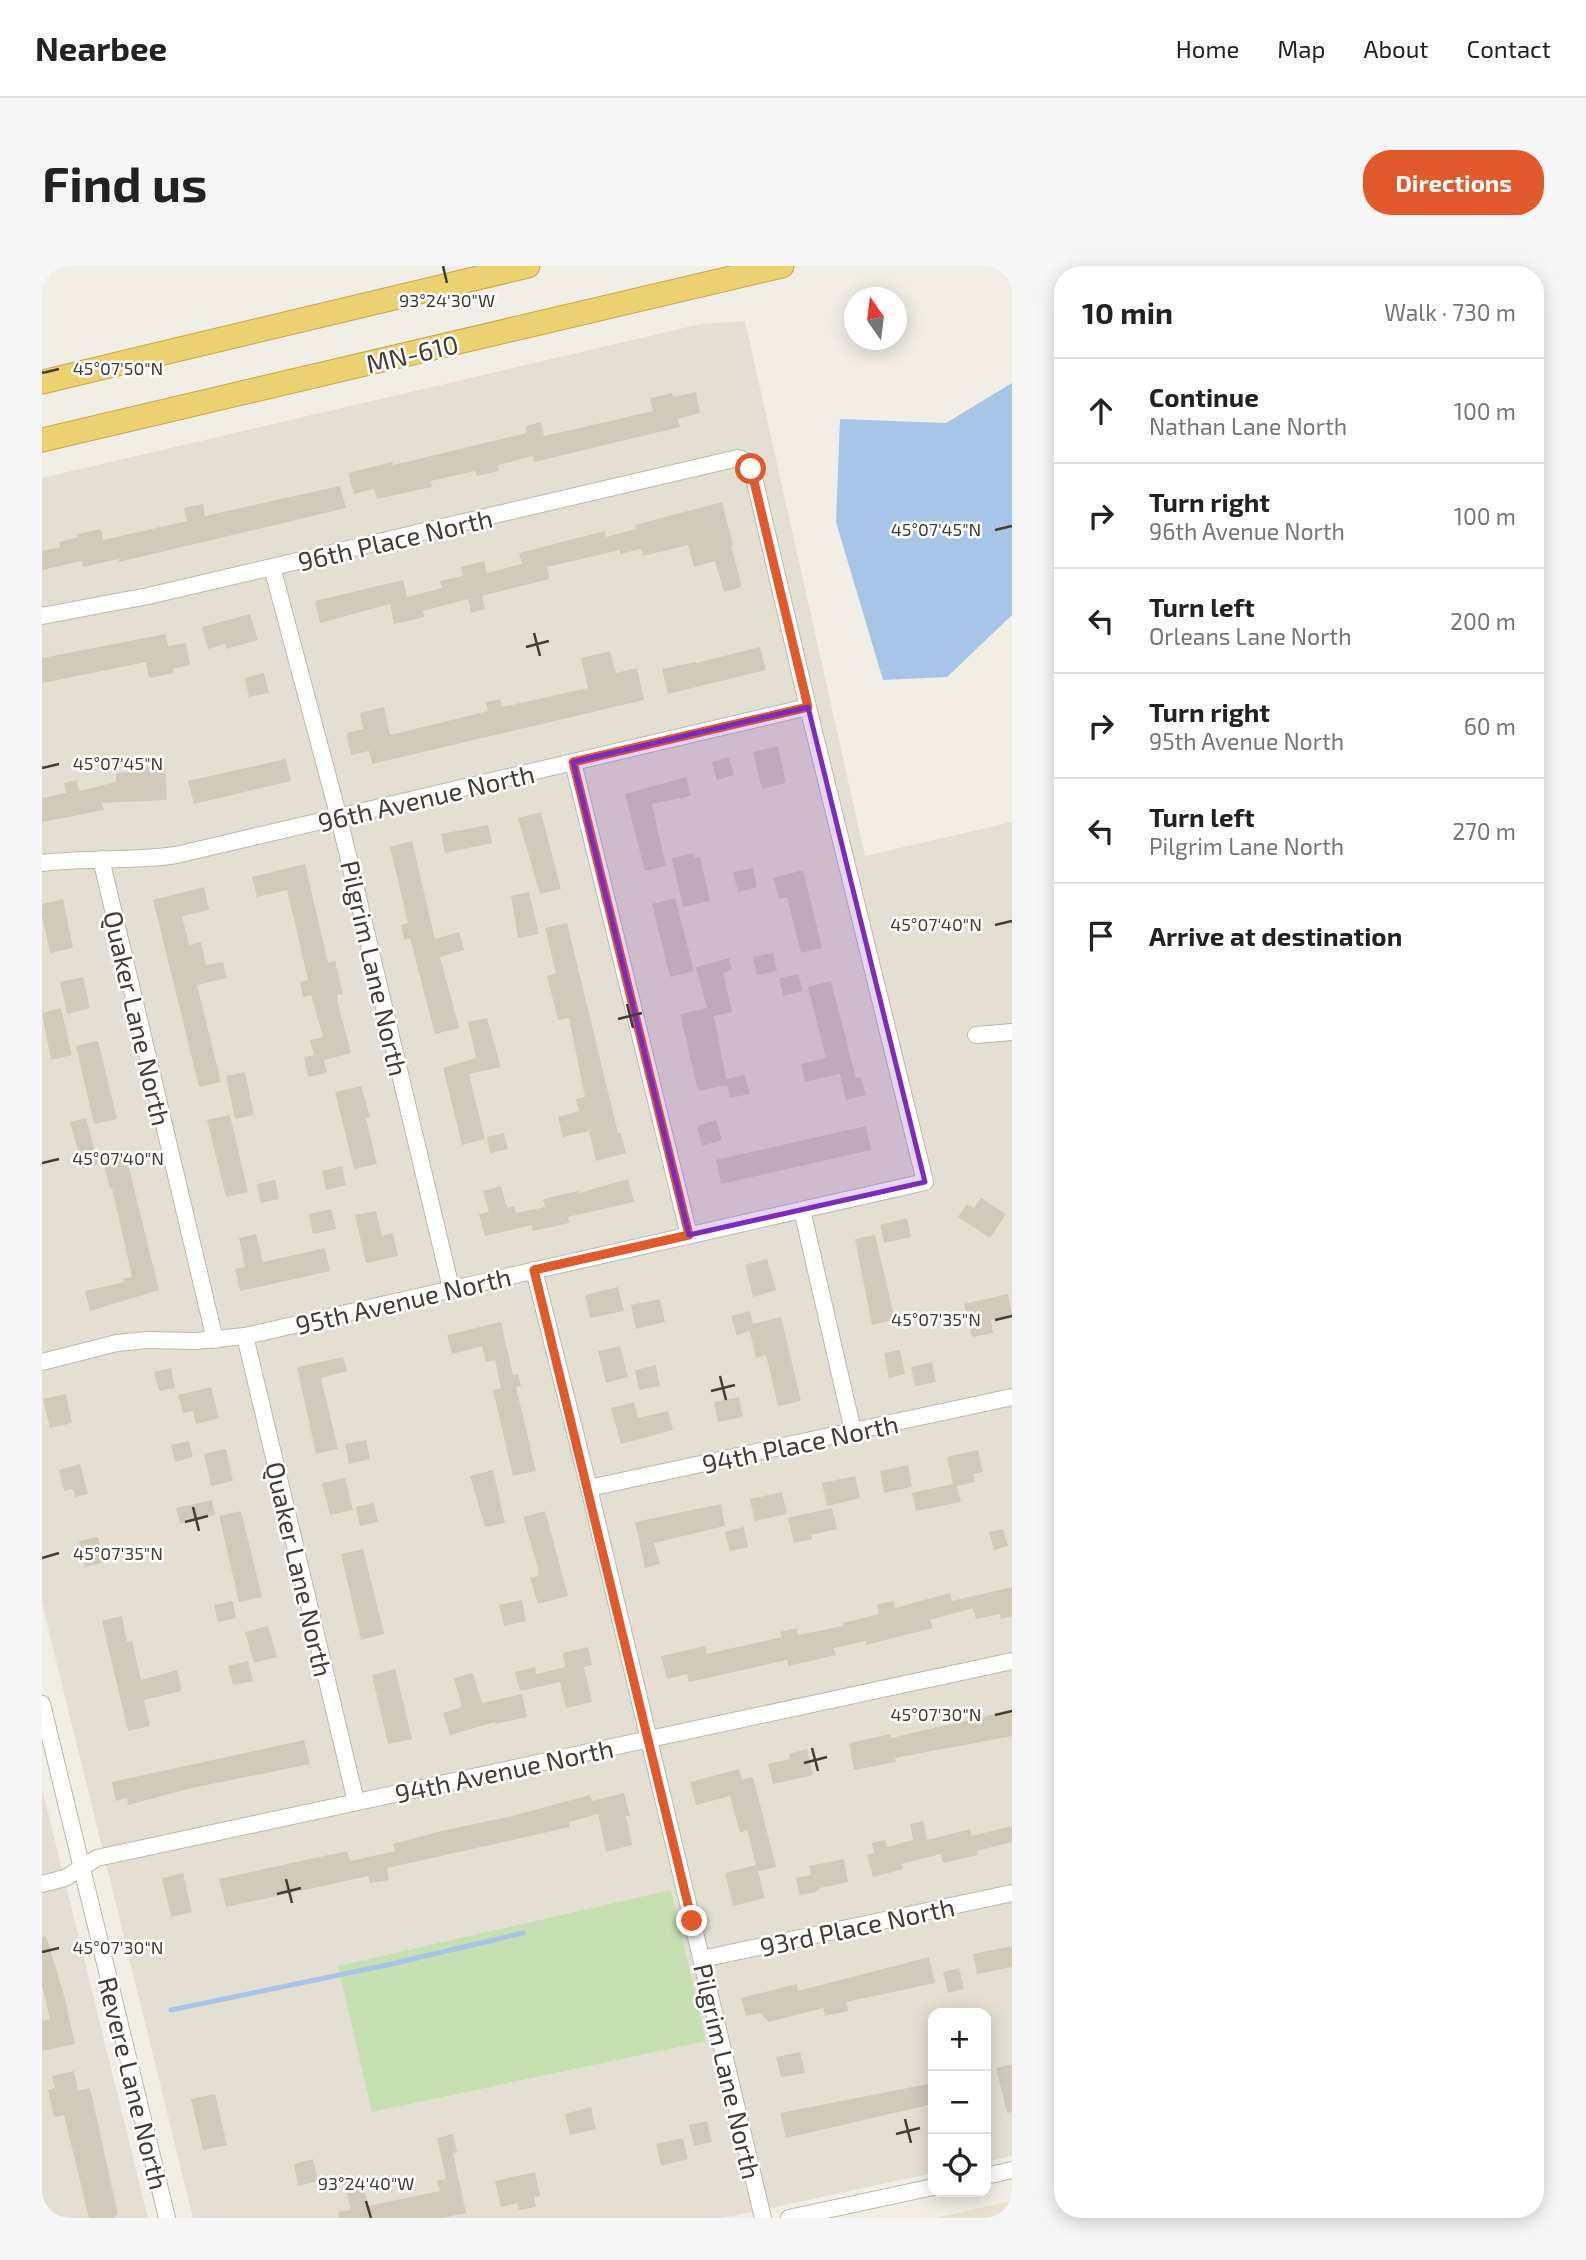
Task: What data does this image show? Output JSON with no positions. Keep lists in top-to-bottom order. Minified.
{"streets":{"highway":["MN-610"],"street":["96th Place North","96th Avenue North","Pilgrim Lane North","Quaker Lane North","95th Avenue North","94th Place North","94th Avenue North","93rd Place North","Revere Lane North"]},"crossings":[["96th Place North","96th Avenue North"],["96th Place North","Pilgrim Lane North"],["96th Place North","95th Avenue North"],["96th Avenue North","Pilgrim Lane North"],["96th Avenue North","Quaker Lane North"],["96th Avenue North","95th Avenue North"],["Pilgrim Lane North","95th Avenue North"],["Pilgrim Lane North","94th Place North"],["Pilgrim Lane North","94th Avenue North"],["Pilgrim Lane North","93rd Place North"],["Quaker Lane North","95th Avenue North"],["Quaker Lane North","94th Avenue North"],["94th Avenue North","Revere Lane North"]],"north":"top","page":{"header":"Nearbee","nav":["Home","Map","About","Contact"],"buttons":"Directions","title":"Find us","heading":["10 min","Walk · 730 m"],"list":[["Continue","Nathan Lane North","100 m"],["Turn right","96th Avenue North","100 m"],["Turn left","Orleans Lane North","200 m"],["Turn right","95th Avenue North","60 m"],["Turn left","Pilgrim Lane North","270 m"],"Arrive at destination"],"map_buttons":["+","−"]},"coordinates":["93°24'30\"W","45°07'50\"N","45°07'45\"N","45°07'40\"N","45°07'35\"N","45°07'30\"N","93°24'40\"W"]}
